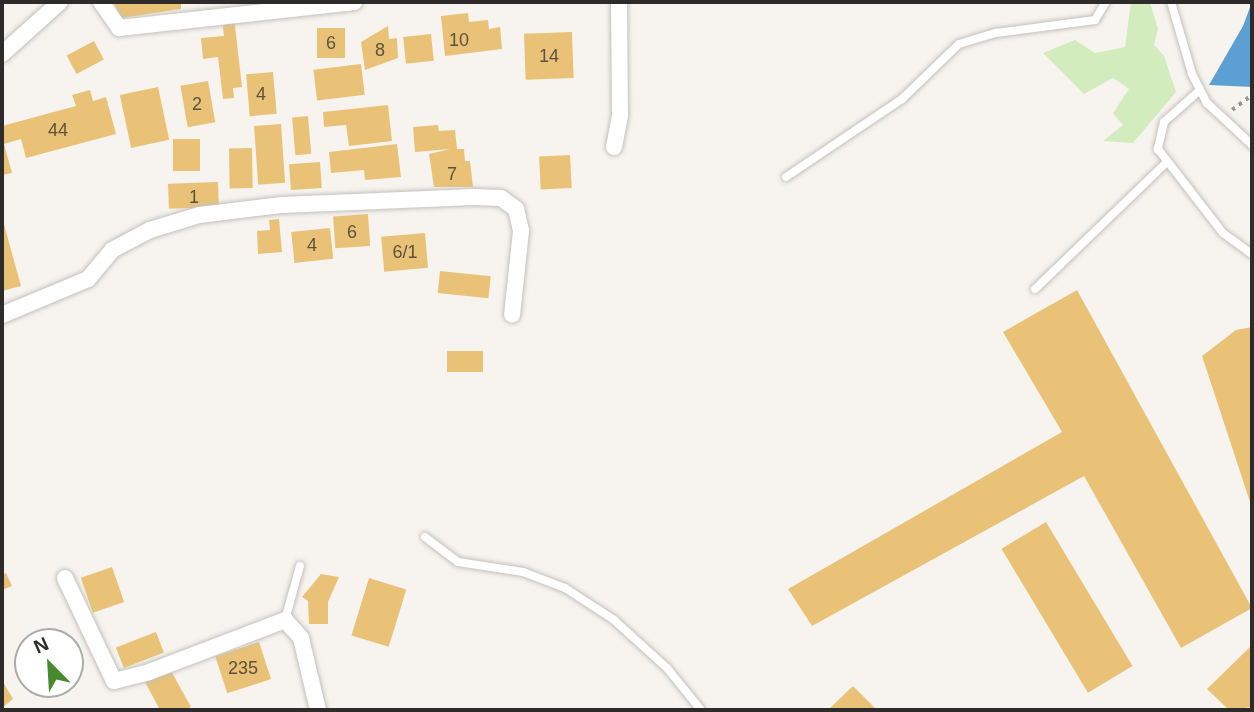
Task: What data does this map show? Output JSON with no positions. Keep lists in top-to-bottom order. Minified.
{"house_numbers":["10","6","8","14","4","2","44","7","1","6","4","6/1","235"],"north":"top left"}
